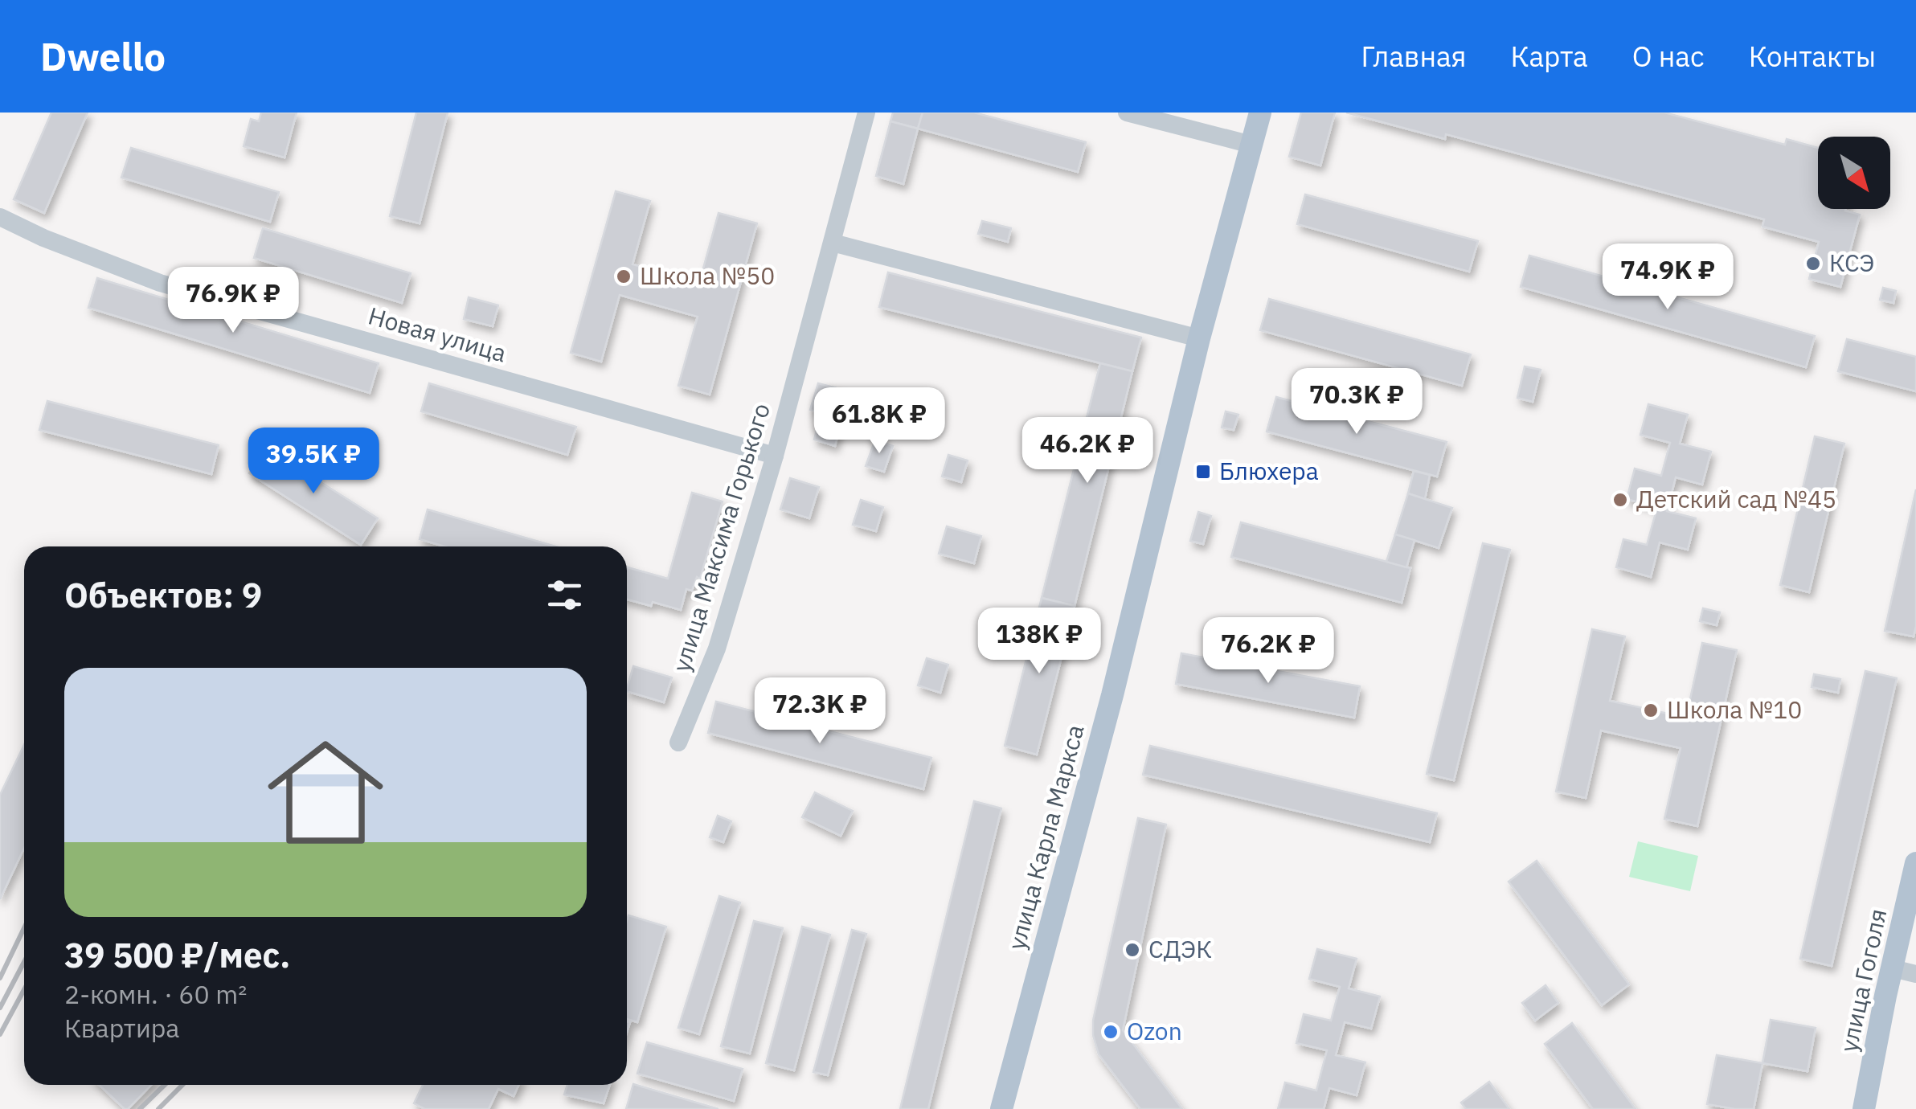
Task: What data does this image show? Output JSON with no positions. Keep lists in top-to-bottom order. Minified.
{"streets":{"main road":["улица Карла Маркса","улица Гоголя"],"street":["Новая улица","улица Максима Горького"]},"crossings":[["Новая улица","улица Максима Горького"]],"places":{"other":["КСЭ","Школа №50","Детский сад №45","Школа №10","СДЭК","Ozon"],"transit":["Блюхера"]},"north":"bottom right","page":{"header":"Dwello","nav":["Главная","Карта","О нас","Контакты"],"price":["74.9K ₽","76.9K ₽","70.3K ₽","61.8K ₽","46.2K ₽","39.5K ₽","138K ₽","76.2K ₽","72.3K ₽"],"heading":"Объектов: 9","list":[{"name":"39 500 ₽/мес.","note":"2-комн. · 60 m² · Квартира"}]}}
